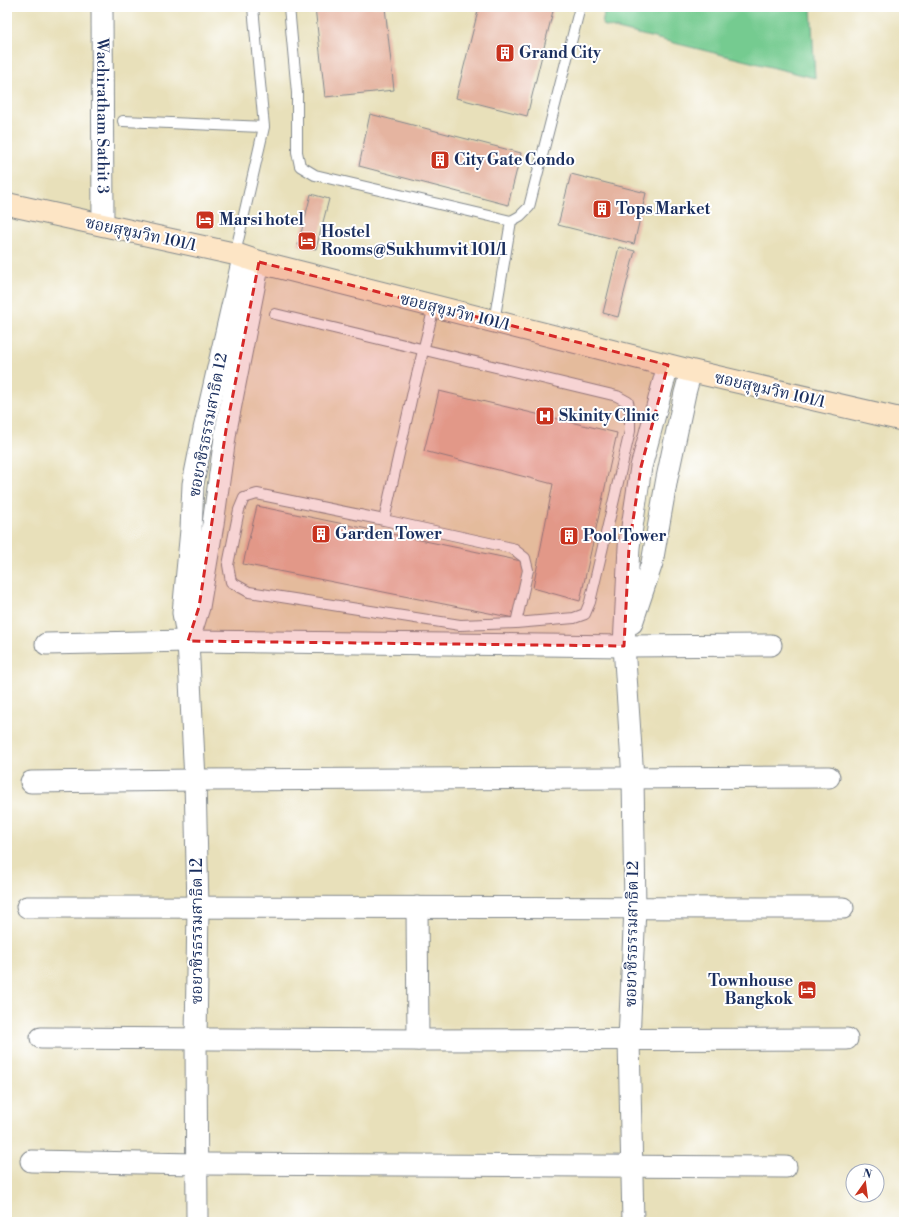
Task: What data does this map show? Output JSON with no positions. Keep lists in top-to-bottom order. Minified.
{"streets":{"street":["Wachiratham Sathit 3","ซอยสุขุมวิท 101/1","ซอยวชิรธรรมสาธิต 12"]},"crossings":[["Wachiratham Sathit 3","ซอยสุขุมวิท 101/1"],["ซอยสุขุมวิท 101/1","ซอยวชิรธรรมสาธิต 12"]],"places":{"building":["Grand City","City Gate Condo","Tops Market","Garden Tower","Pool Tower"],"hotel":["Marsi hotel","Hostel Rooms@Sukhumvit 101/1","Townhouse Bangkok"],"hospital":["Skinity Clinic"]},"north":"top"}
